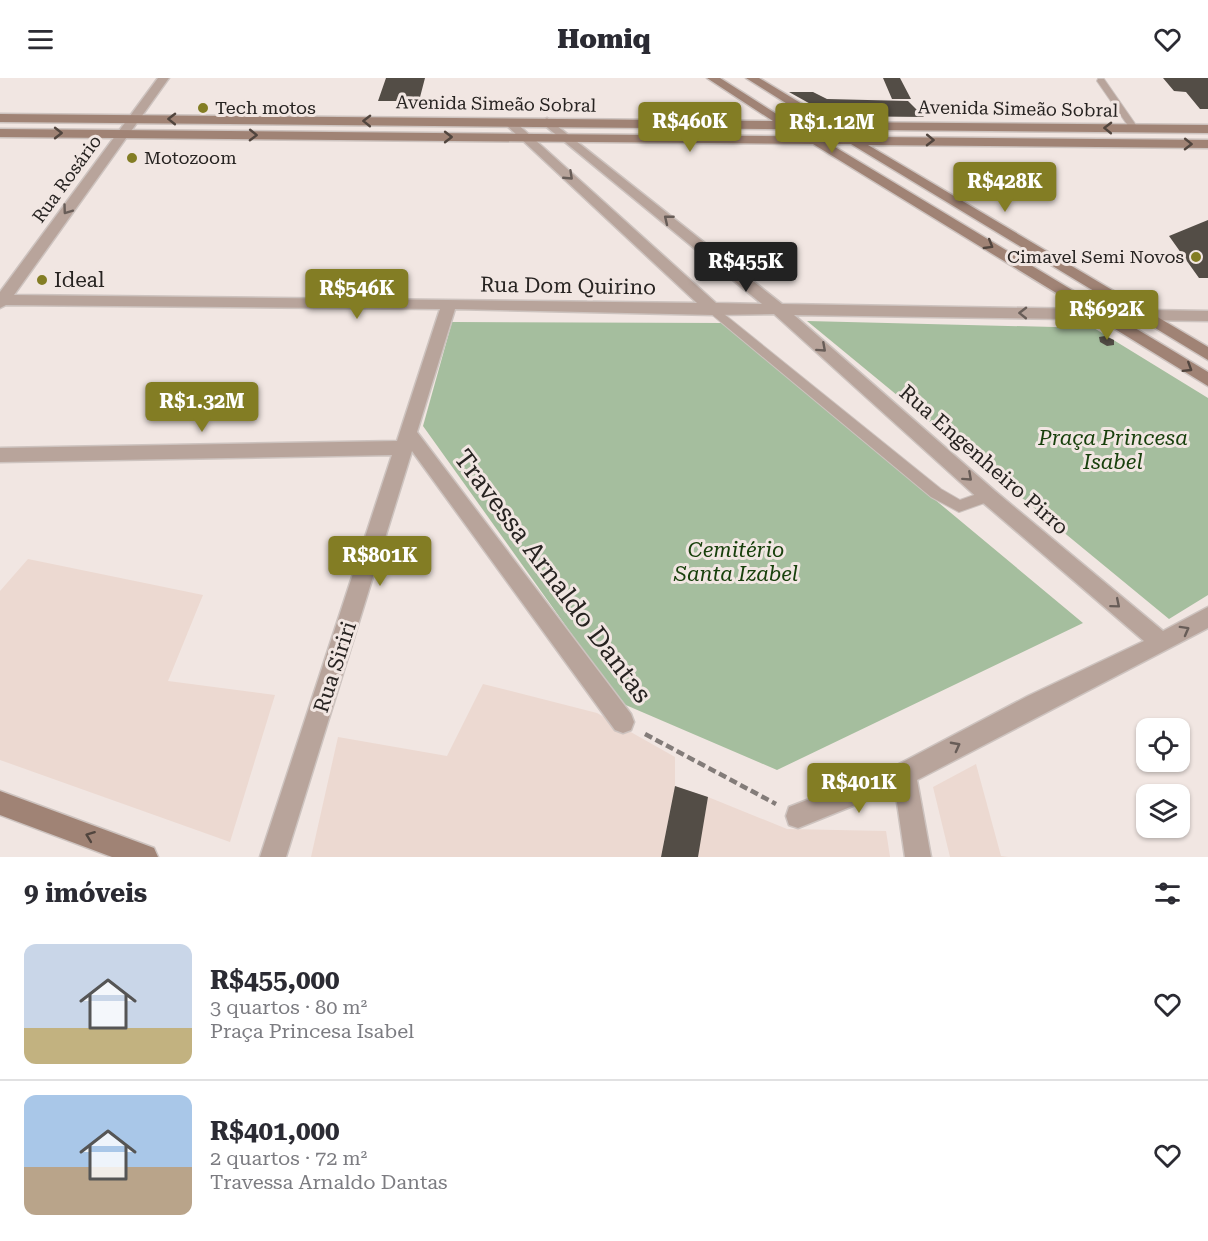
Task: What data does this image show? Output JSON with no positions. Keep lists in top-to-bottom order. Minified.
{"streets":{"main road":["Avenida Simeão Sobral"],"street":["Rua Rosário","Rua Dom Quirino","Rua Engenheiro Pirro","Travessa Arnaldo Dantas","Rua Siriri"]},"crossings":[["Avenida Simeão Sobral","Rua Rosário"],["Rua Rosário","Rua Dom Quirino"],["Rua Dom Quirino","Rua Engenheiro Pirro"],["Rua Dom Quirino","Rua Siriri"],["Travessa Arnaldo Dantas","Rua Siriri"]],"one_way":["Rua Rosário","Rua Engenheiro Pirro"],"parks":["Praça Princesa Isabel","Cemitério Santa Izabel"],"places":["Tech motos","Motozoom","Cimavel Semi Novos","Ideal"],"page":{"header":"Homiq","price":["R$460K","R$1.12M","R$428K","R$455K","R$546K","R$692K","R$1.32M","R$801K","R$401K"],"heading":"9 imóveis","list":[{"name":"R$455,000","note":"3 quartos · 80 m² · Praça Princesa Isabel"},{"name":"R$401,000","note":"2 quartos · 72 m² · Travessa Arnaldo Dantas"}]}}
